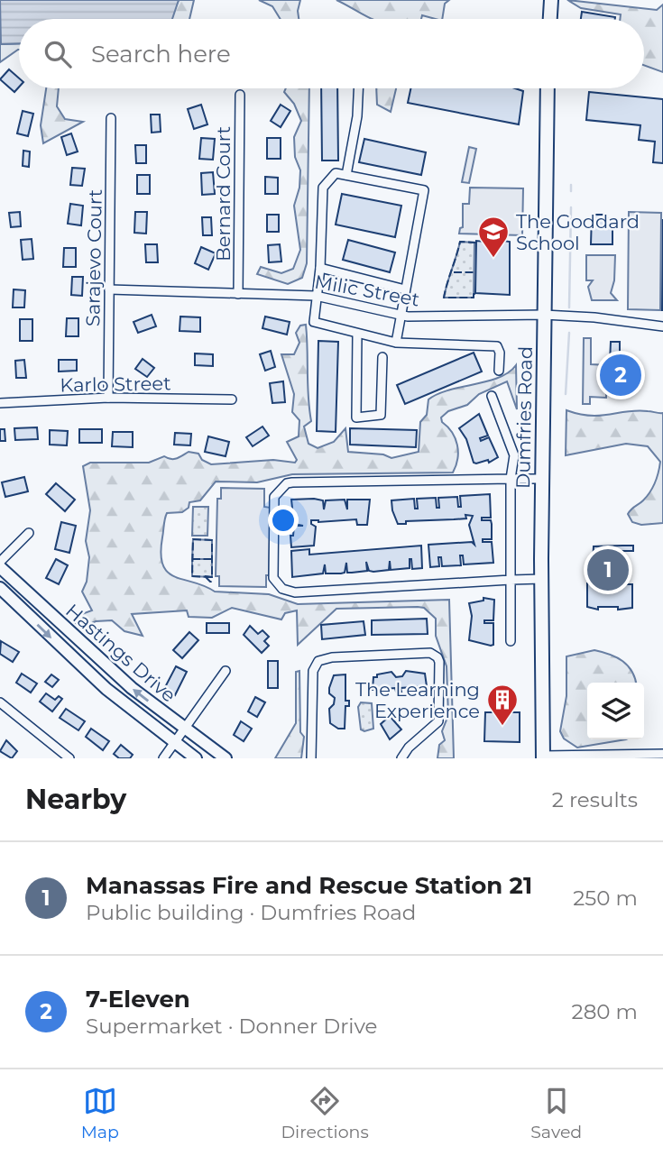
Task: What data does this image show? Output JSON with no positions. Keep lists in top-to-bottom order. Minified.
{"streets":{"main road":["Dumfries Road"],"street":["Bernard Court","Sarajevo Court","Milic Street","Karlo Street","Hastings Drive"]},"crossings":[["Bernard Court","Milic Street"],["Sarajevo Court","Milic Street"],["Sarajevo Court","Karlo Street"],["Milic Street","Dumfries Road"]],"places":{"school or university":["The Goddard School"],"building":["The Learning Experience"]},"page":{"search":"Search here","pins":["2","1"],"heading":["Nearby","2 results"],"list":[{"mark":"1","name":"Manassas Fire and Rescue Station 21","note":"Public building · Dumfries Road","value":"250 m"},{"mark":"2","name":"7-Eleven","note":"Supermarket · Donner Drive","value":"280 m"}],"nav":["Map","Directions","Saved"]}}
